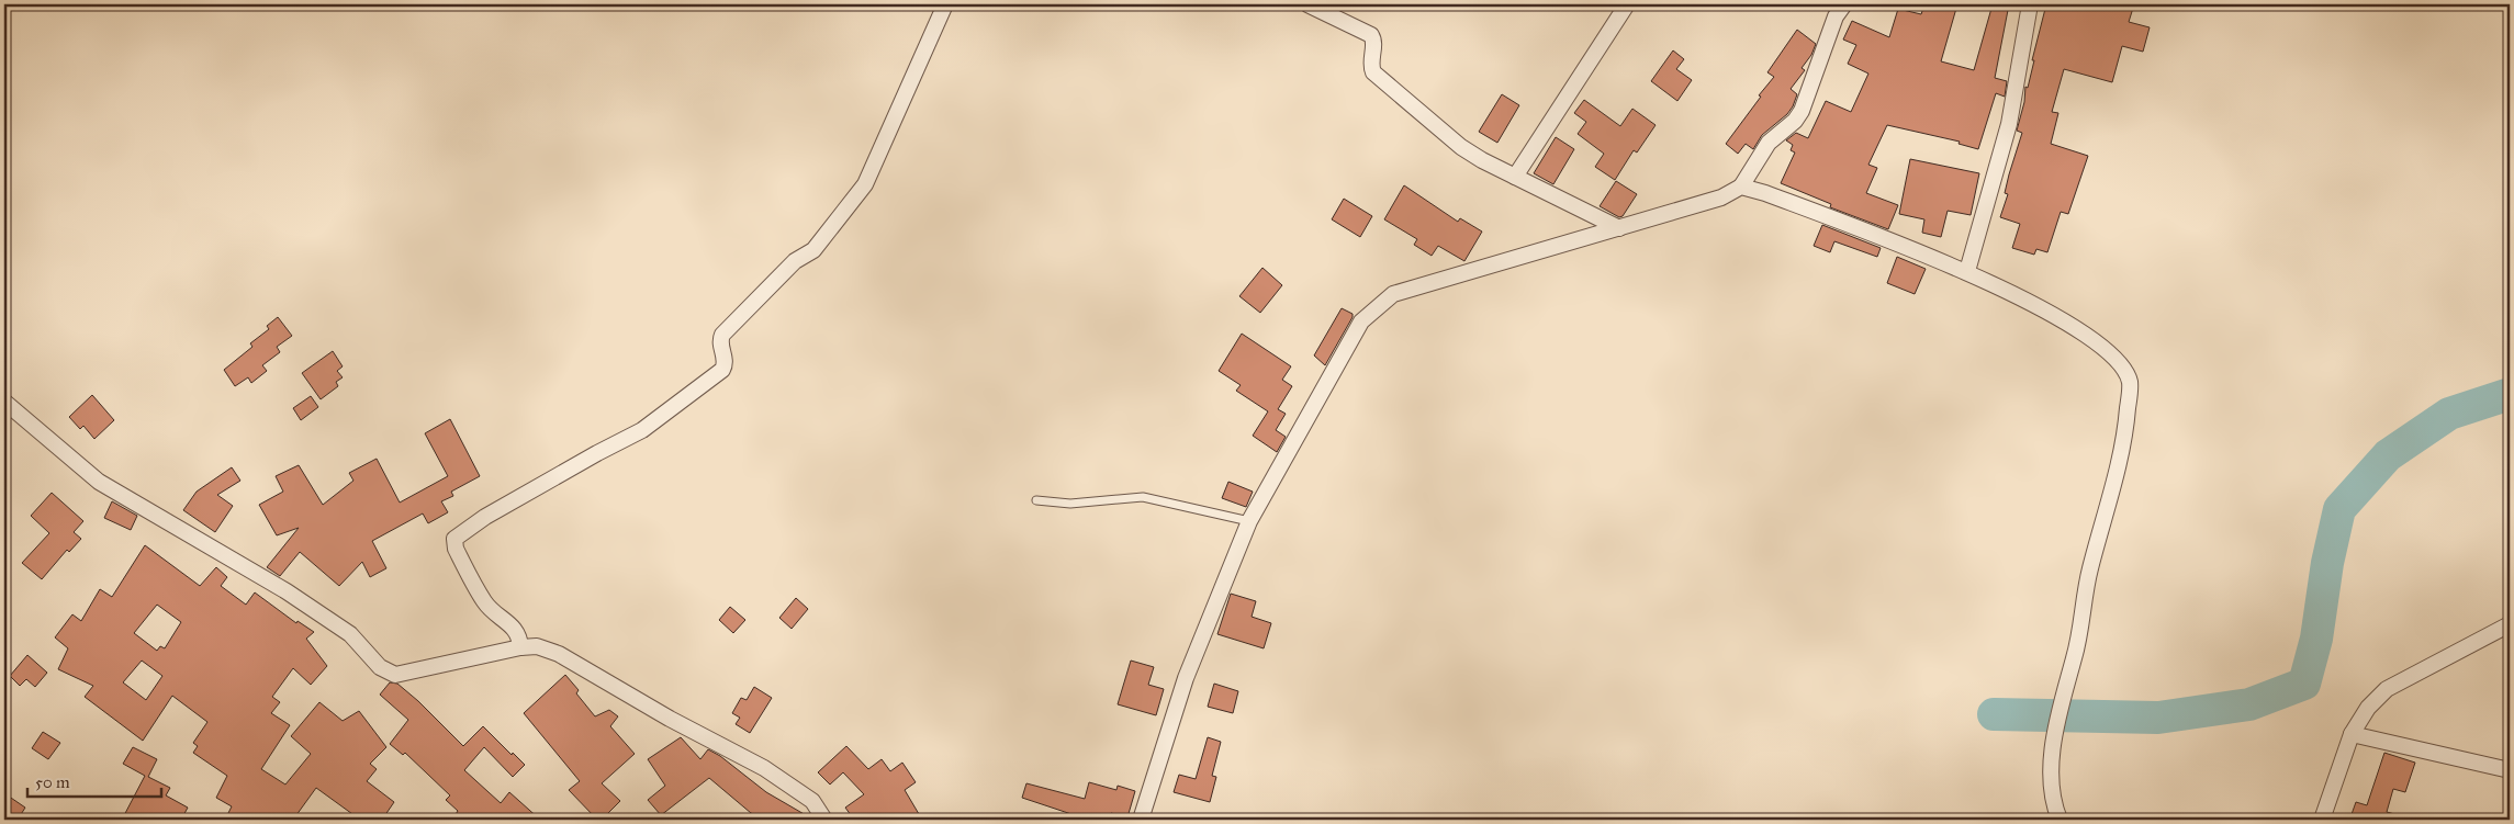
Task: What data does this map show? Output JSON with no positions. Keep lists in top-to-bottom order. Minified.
{"scale_bar":"50 m"}
